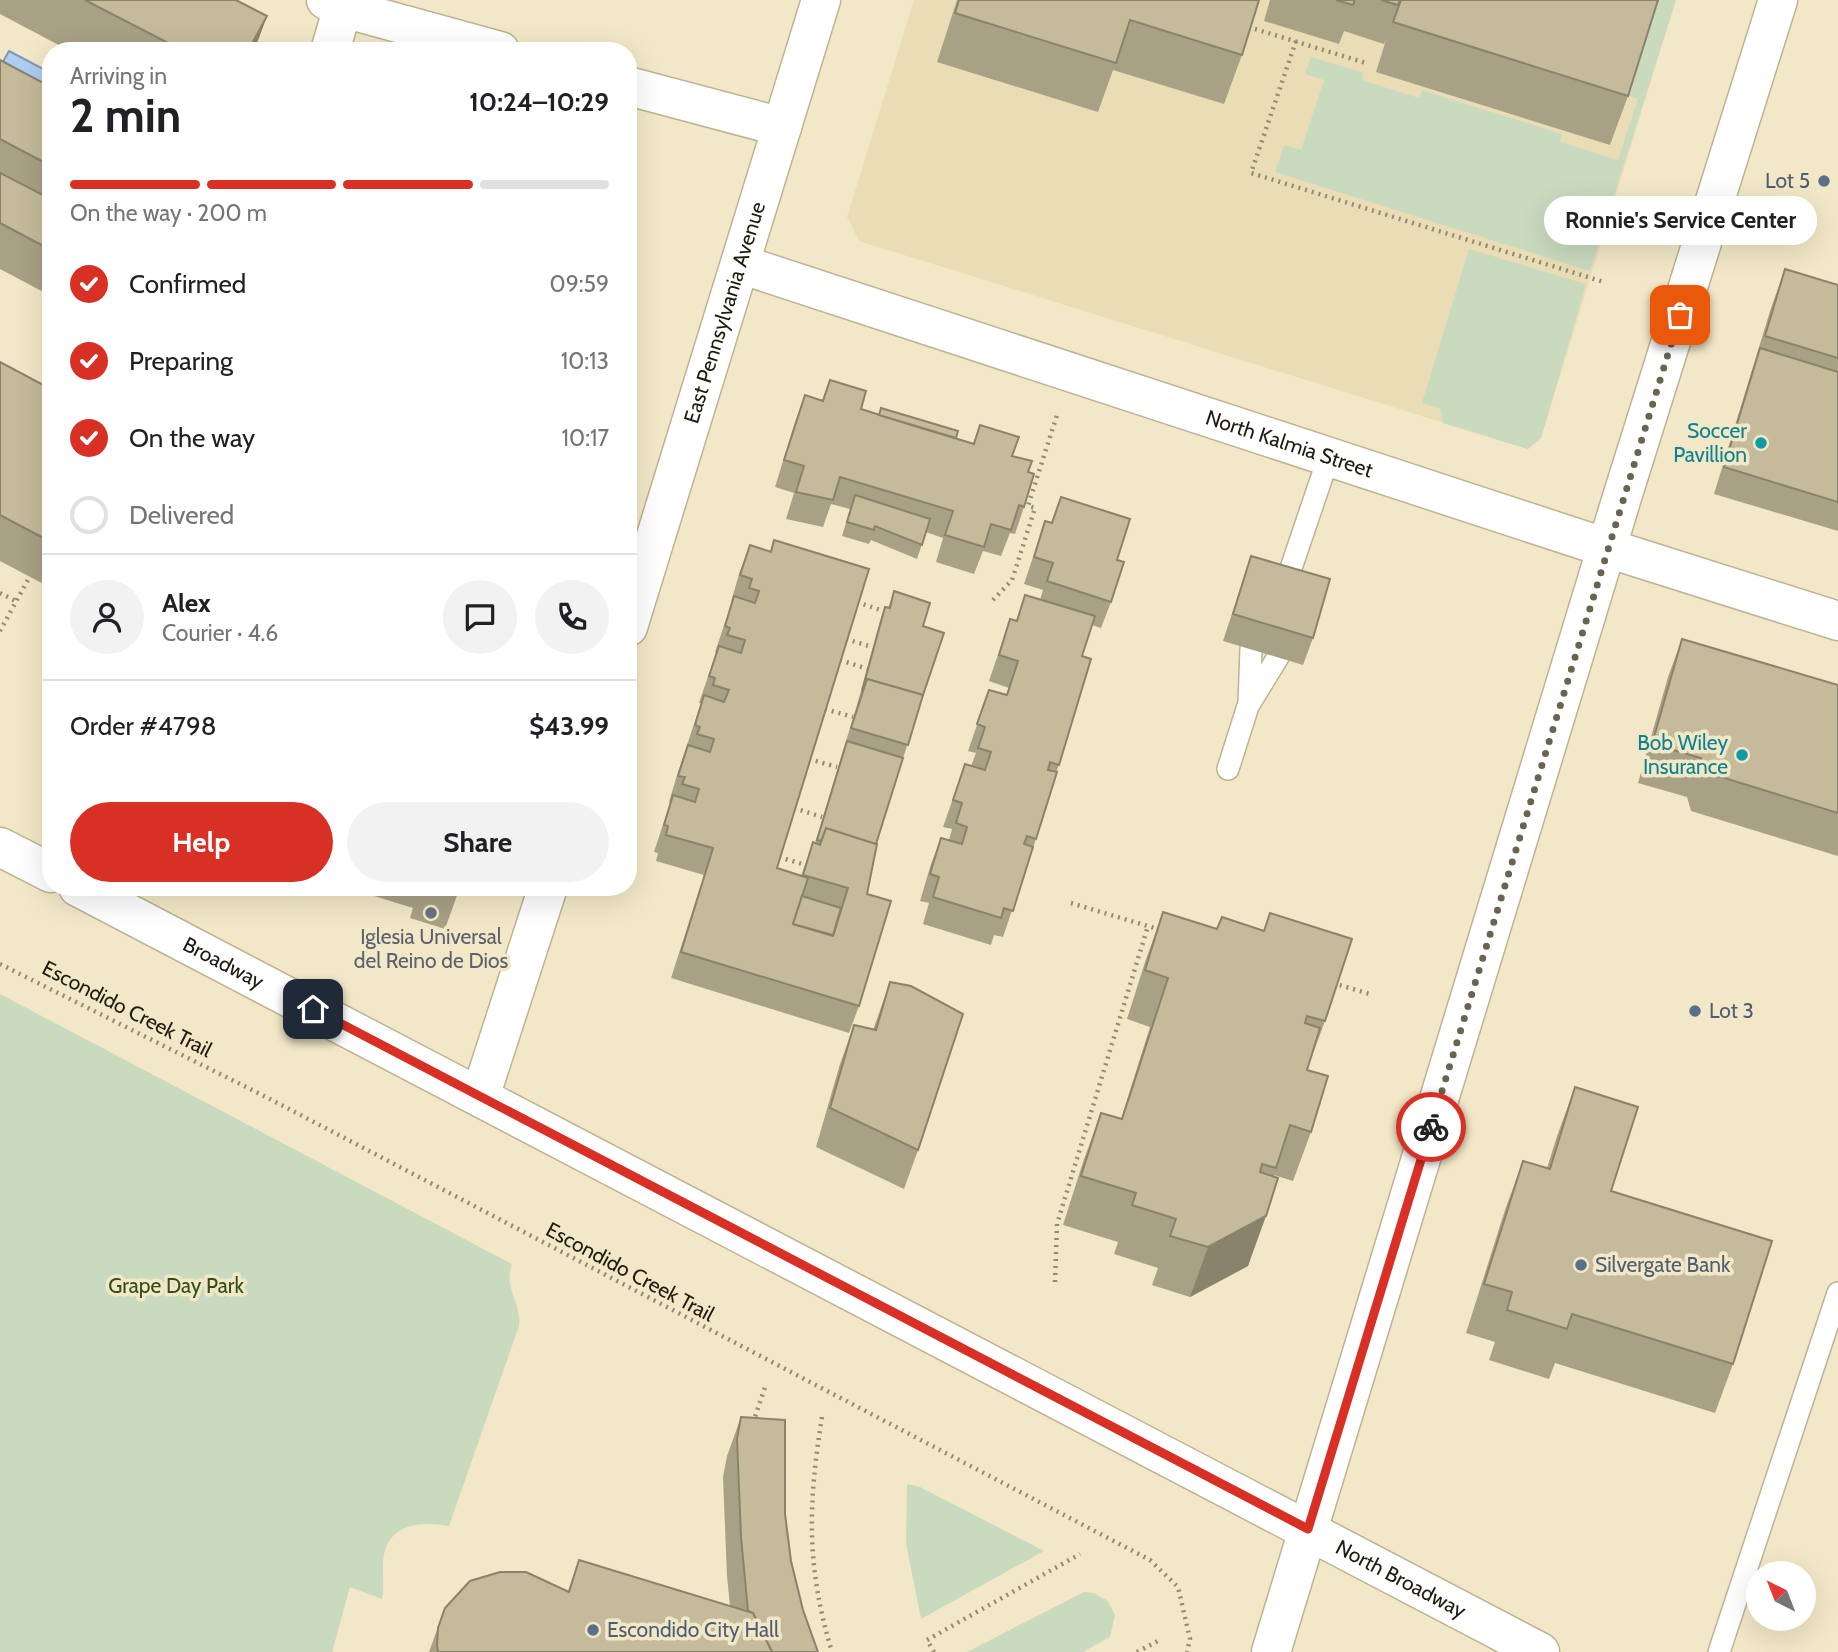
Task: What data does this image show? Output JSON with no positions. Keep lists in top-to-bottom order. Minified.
{"streets":{"main road":["East Pennsylvania Avenue","North Kalmia Street","Broadway","North Broadway"],"path":["Escondido Creek Trail"]},"crossings":[["East Pennsylvania Avenue","North Kalmia Street"],["Broadway","North Broadway"]],"parks":["Grape Day Park"],"places":["Lot 5","Ronnie's Service Center","Soccer Pavillion","Bob Wiley Insurance","Iglesia Universal del Reino de Dios","Lot 3","Silvergate Bank","Escondido City Hall"],"north":"top left","page":{"heading":["2 min","Arriving in","10:24–10:29"],"panel":["Alex","Courier · 4.6","Order #4798","$43.99"],"bar":"On the way · 200 m","bubble":"Ronnie's Service Center","list":[["Confirmed","09:59"],["Preparing","10:13"],["On the way","10:17"],"Delivered"],"buttons":["Help","Share"]}}
